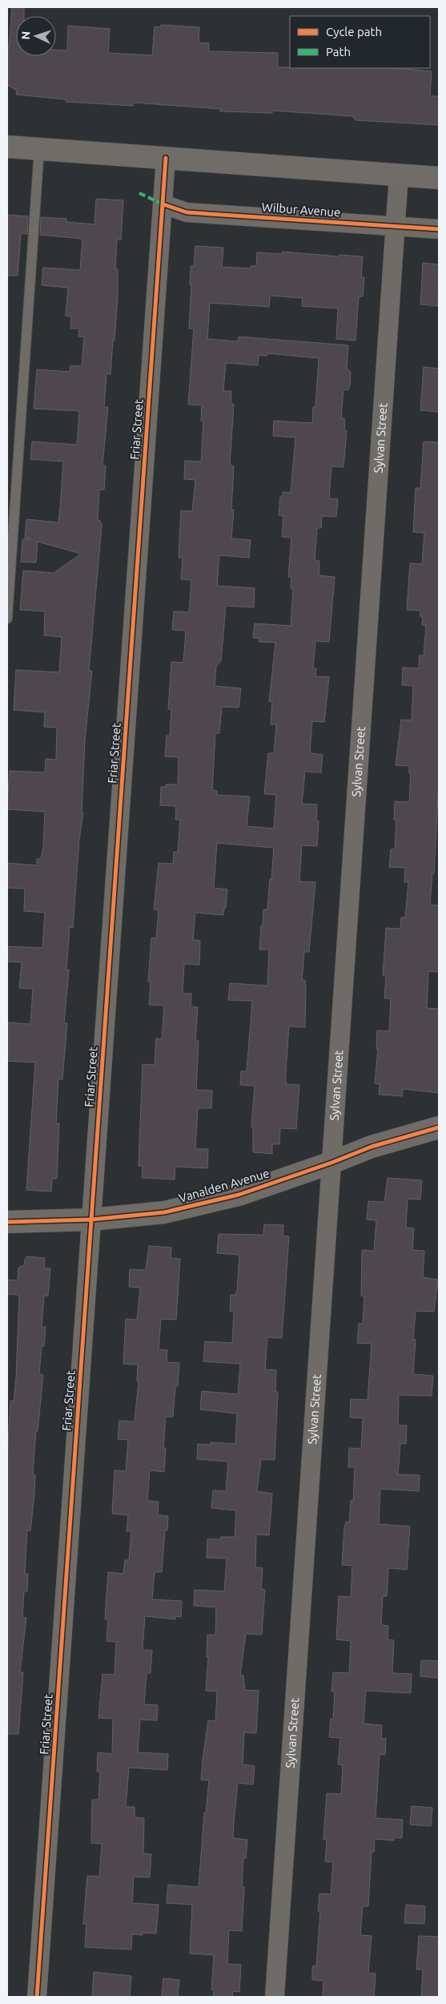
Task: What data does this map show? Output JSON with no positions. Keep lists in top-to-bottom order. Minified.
{"streets":{"street":["Wilbur Avenue","Friar Street","Sylvan Street","Vanalden Avenue"]},"crossings":[["Wilbur Avenue","Friar Street"],["Wilbur Avenue","Sylvan Street"],["Friar Street","Vanalden Avenue"],["Sylvan Street","Vanalden Avenue"]],"legend":["Cycle path","Path"],"north":"left"}
